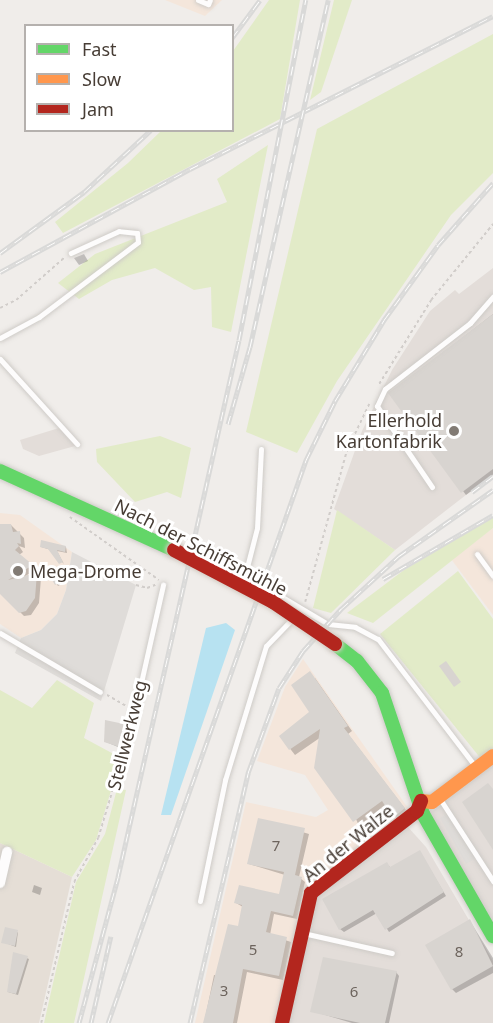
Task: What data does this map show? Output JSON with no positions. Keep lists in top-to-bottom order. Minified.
{"streets":{"street":["Nach der Schiffsmühle","An der Walze"],"lane":["Stellwerkweg"]},"crossings":[["Nach der Schiffsmühle","An der Walze"]],"places":["Ellerhold Kartonfabrik","Mega-Drome"],"house_numbers":["7","5","8","3","6"],"legend":["Fast","Slow","Jam"]}
